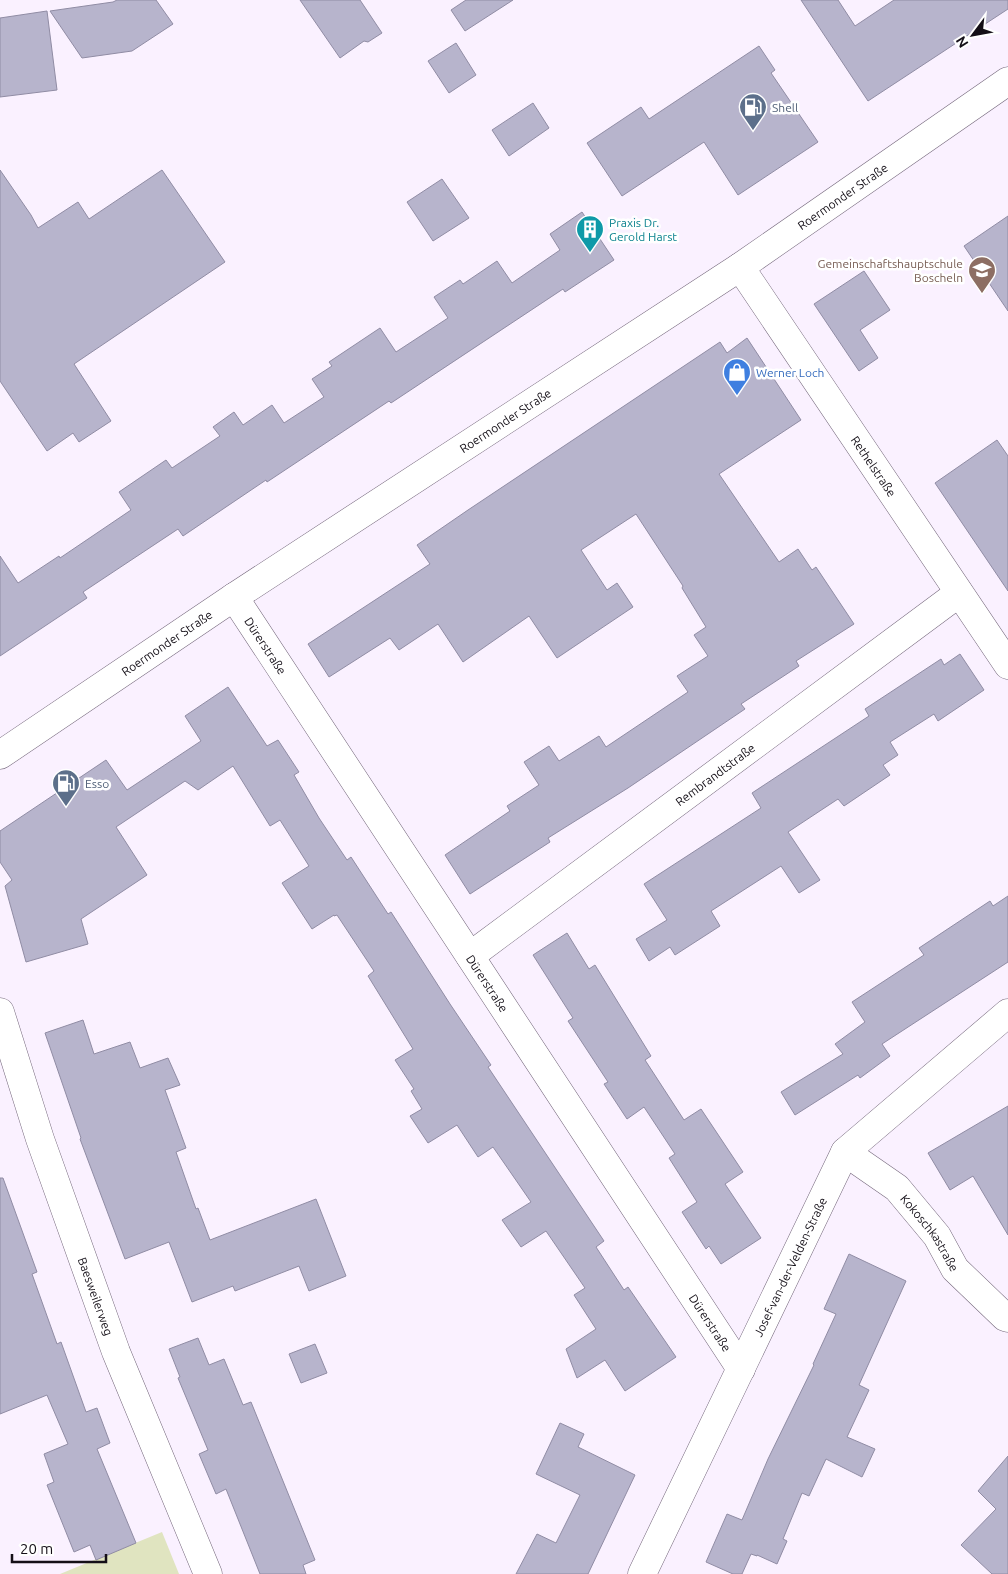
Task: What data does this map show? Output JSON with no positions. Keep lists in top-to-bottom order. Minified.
{"streets":{"street":["Roermonder Straße","Rethelstraße","Dürerstraße","Rembrandtstraße","Kokoschkastraße","Josef-van-der-Velden-Straße","Baesweilerweg"]},"crossings":[["Roermonder Straße","Rethelstraße"],["Roermonder Straße","Dürerstraße"],["Rethelstraße","Rembrandtstraße"],["Dürerstraße","Rembrandtstraße"],["Dürerstraße","Josef-van-der-Velden-Straße"],["Kokoschkastraße","Josef-van-der-Velden-Straße"]],"places":{"fuel station":["Shell","Esso"],"building":["Praxis Dr. Gerold Harst"],"school or university":["Gemeinschaftshauptschule Boscheln"],"shop":["Werner Loch"]},"scale_bar":"20 m","north":"bottom left"}
